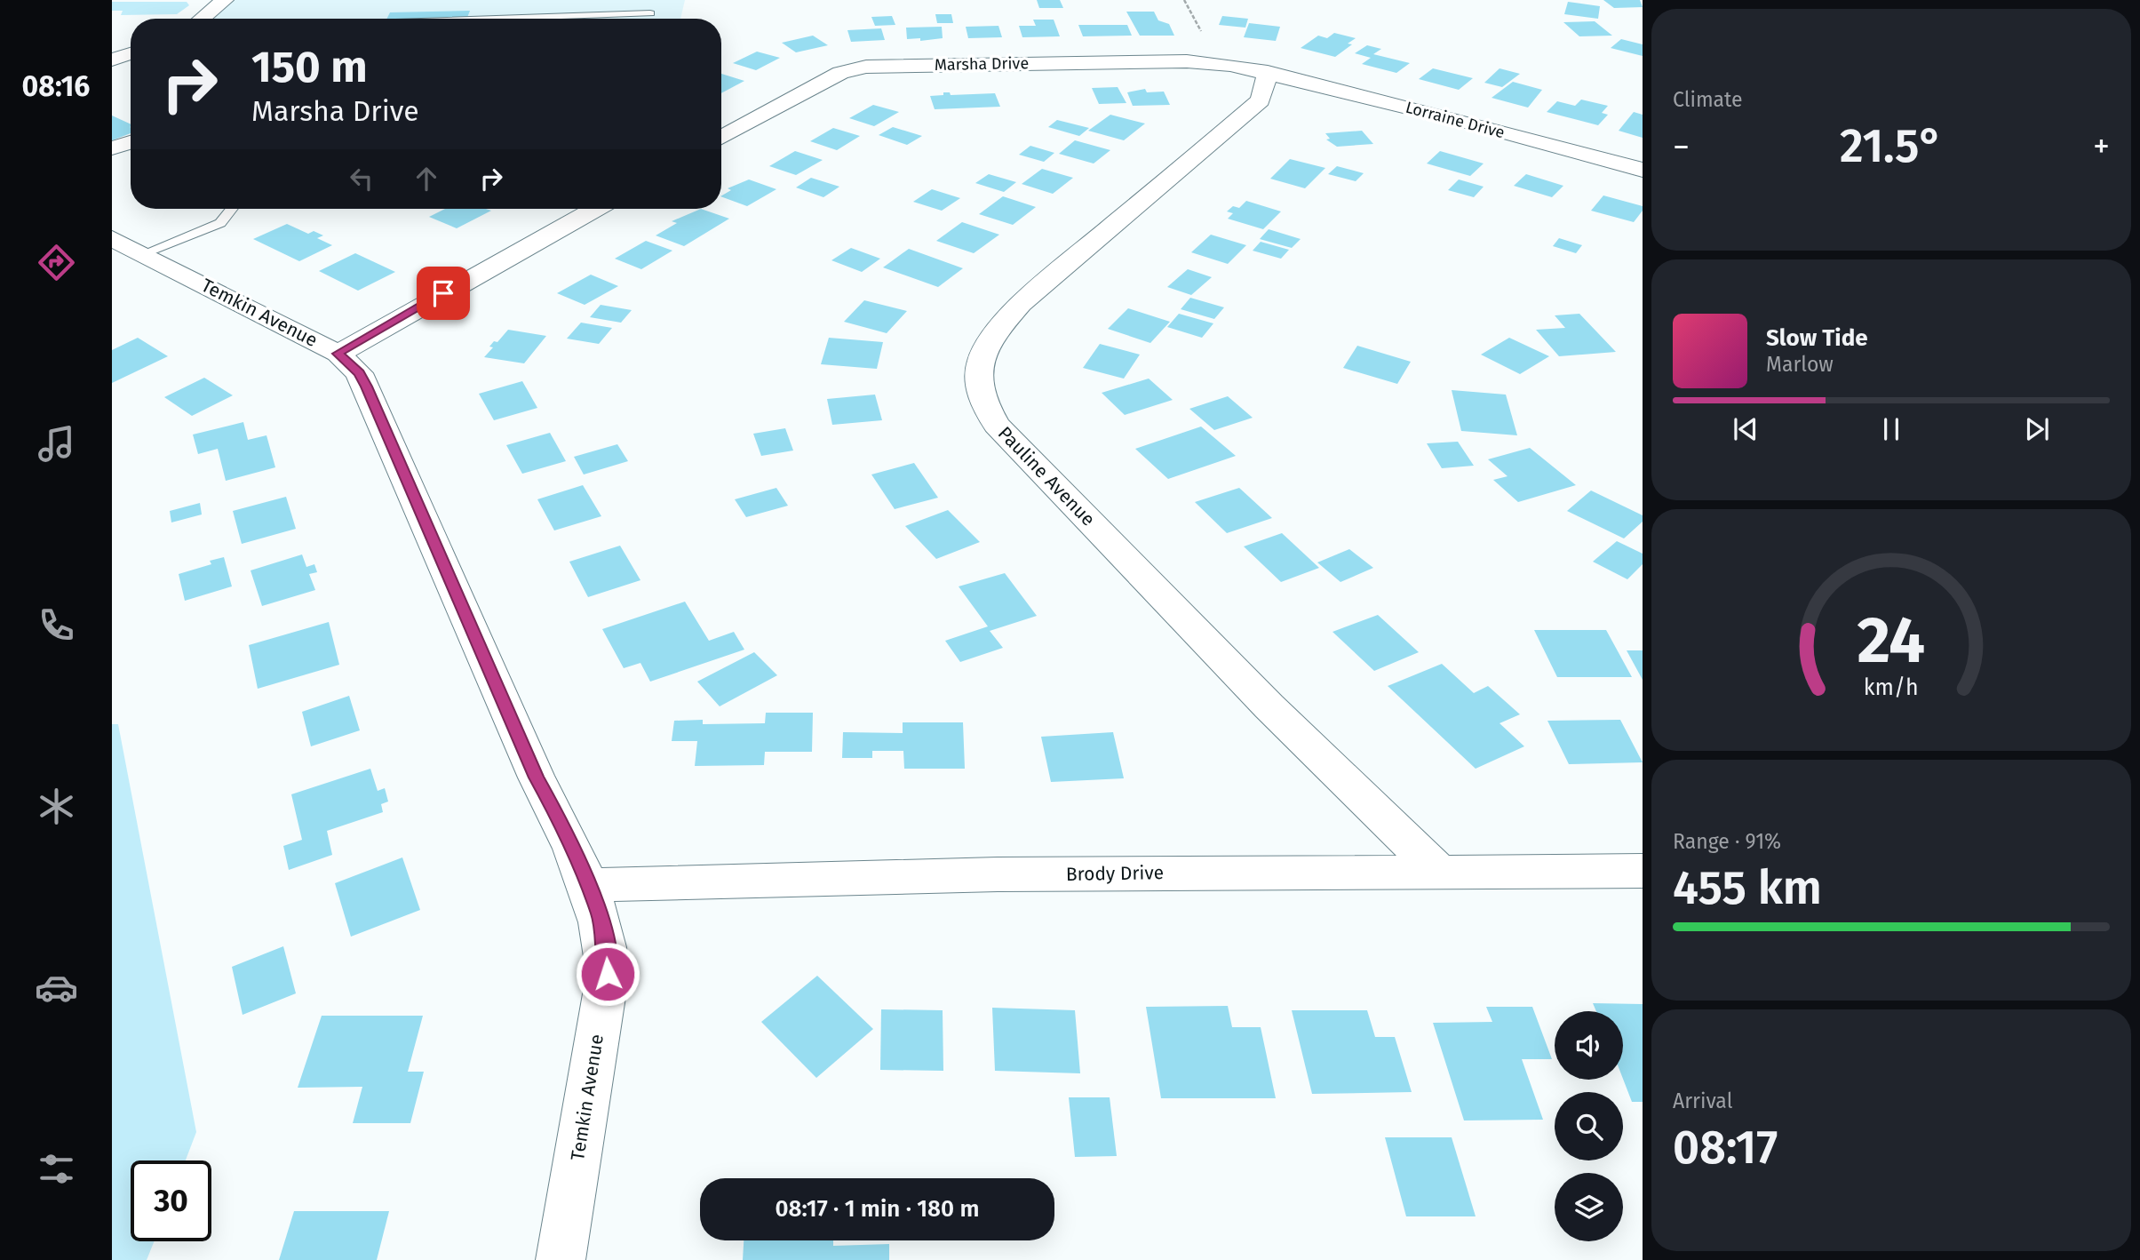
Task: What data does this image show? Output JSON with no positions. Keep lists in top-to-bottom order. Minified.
{"streets":{"street":["Marsha Drive","Lorraine Drive","Temkin Avenue","Pauline Avenue","Brody Drive"]},"crossings":[["Marsha Drive","Lorraine Drive"],["Marsha Drive","Pauline Avenue"],["Lorraine Drive","Pauline Avenue"],["Temkin Avenue","Brody Drive"],["Pauline Avenue","Brody Drive"]],"page":{"tabs":"08:16","tile":["Climate",["Range · 91%","455 km"],["Arrival","08:17"]],"turn":["150 m","Marsha Drive"],"heat":["−","21.5°","+"],"song":["Slow Tide","Marlow"],"limit":"30","trip":"08:17 · 1 min · 180 m","gauge":["24","km/h"]}}
